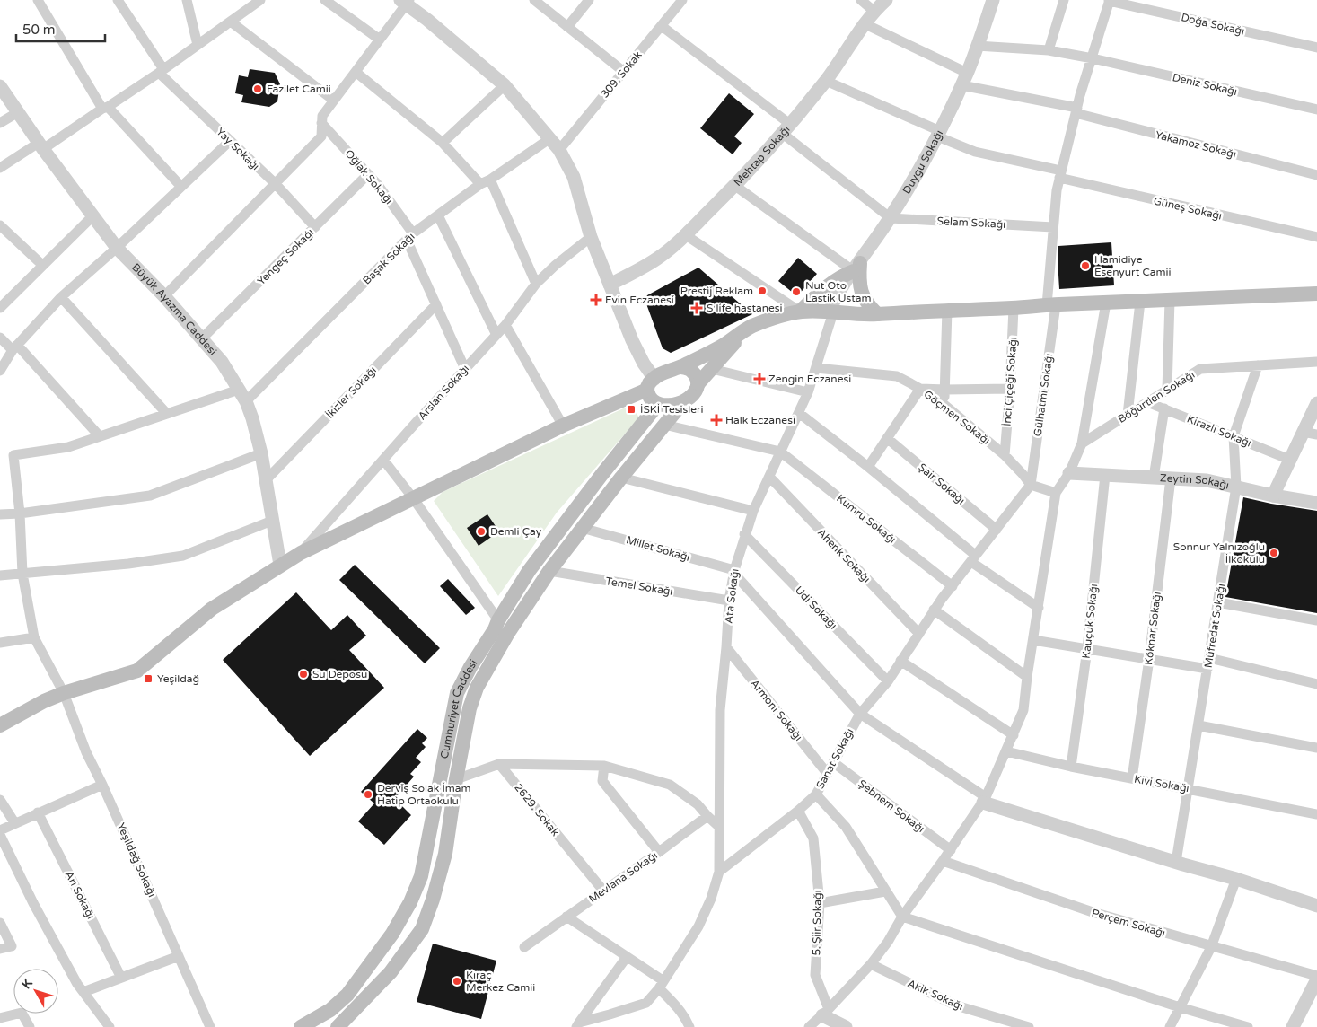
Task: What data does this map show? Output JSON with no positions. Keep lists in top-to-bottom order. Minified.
{"streets":{"main road":["Cumhuriyet Caddesi"],"street":["Doğa Sokağı","309. Sokak","Deniz Sokağı","Yakamoz Sokağı","Yay Sokağı","Mehtap Sokağı","Duygu Sokağı","Oğlak Sokağı","Güneş Sokağı","Selam Sokağı","Yengeç Sokağı","Başak Sokağı","Büyük Ayazma Caddesi","İnci Çiçeği Sokağı","İkizler Sokağı","Arslan Sokağı","Gülhatmi Sokağı","Böğürtlen Sokağı","Göçmen Sokağı","Kirazlı Sokağı","Zeytin Sokağı","Şair Sokağı","Kumru Sokağı","Millet Sokağı","Ahenk Sokağı","Temel Sokağı","Ata Sokağı","Udi Sokağı","Kauçuk Sokağı","Müfredat Sokağı","Köknar Sokağı","Armoni Sokağı","Sanat Sokağı","Kivi Sokağı","Şebnem Sokağı","2629. Sokak","Yeşildağ Sokağı","Mevlana Sokağı","Arı Sokağı","5. Şiir Sokağı","Perçem Sokağı","Akik Sokağı"]},"crossings":[["Doğa Sokağı","Gülhatmi Sokağı"],["Deniz Sokağı","Duygu Sokağı"],["Deniz Sokağı","Gülhatmi Sokağı"],["Yakamoz Sokağı","Duygu Sokağı"],["Yakamoz Sokağı","Gülhatmi Sokağı"],["Yay Sokağı","Yengeç Sokağı"],["Mehtap Sokağı","Güneş Sokağı"],["Duygu Sokağı","Güneş Sokağı"],["Duygu Sokağı","Selam Sokağı"],["Duygu Sokağı","Ata Sokağı"],["Oğlak Sokağı","Yengeç Sokağı"],["Oğlak Sokağı","Başak Sokağı"],["Oğlak Sokağı","İkizler Sokağı"],["Oğlak Sokağı","Arslan Sokağı"],["Güneş Sokağı","Gülhatmi Sokağı"],["Selam Sokağı","Gülhatmi Sokağı"],["Yengeç Sokağı","Büyük Ayazma Caddesi"],["Başak Sokağı","Büyük Ayazma Caddesi"],["Büyük Ayazma Caddesi","İkizler Sokağı"],["İnci Çiçeği Sokağı","Göçmen Sokağı"],["Gülhatmi Sokağı","Göçmen Sokağı"],["Gülhatmi Sokağı","Sanat Sokağı"],["Böğürtlen Sokağı","Kirazlı Sokağı"],["Böğürtlen Sokağı","Müfredat Sokağı"],["Göçmen Sokağı","Ata Sokağı"],["Göçmen Sokağı","Sanat Sokağı"],["Kirazlı Sokağı","Müfredat Sokağı"],["Zeytin Sokağı","Kauçuk Sokağı"],["Zeytin Sokağı","Müfredat Sokağı"],["Zeytin Sokağı","Köknar Sokağı"],["Şair Sokağı","Sanat Sokağı"],["Kumru Sokağı","Ata Sokağı"],["Kumru Sokağı","Sanat Sokağı"],["Millet Sokağı","Ata Sokağı"],["Millet Sokağı","Cumhuriyet Caddesi"],["Ahenk Sokağı","Ata Sokağı"],["Ahenk Sokağı","Sanat Sokağı"],["Temel Sokağı","Ata Sokağı"],["Temel Sokağı","Cumhuriyet Caddesi"],["Ata Sokağı","Udi Sokağı"],["Ata Sokağı","Armoni Sokağı"],["Ata Sokağı","Sanat Sokağı"],["Udi Sokağı","Sanat Sokağı"],["Kauçuk Sokağı","Kivi Sokağı"],["Müfredat Sokağı","Kivi Sokağı"],["Köknar Sokağı","Kivi Sokağı"],["Armoni Sokağı","Sanat Sokağı"],["Sanat Sokağı","Şebnem Sokağı"],["Sanat Sokağı","5. Şiir Sokağı"],["2629. Sokak","Mevlana Sokağı"]],"places":{"other":["Fazilet Camii","Hamidiye Esenyurt Camii","Prestij Reklam","Nut Oto Lastik Ustam","Demli Çay","Sonnur Yalnızoğlu İlkokulu","Su Deposu","Derviş Solak İmam Hatip Ortaokulu","Kıraç Merkez Camii"],"health":["Evin Eczanesi","S life hastanesi","Zengin Eczanesi","Halk Eczanesi"],"transit":["İSKİ Tesisleri","Yeşildağ"]},"scale_bar":"50 m","north":"top left"}
